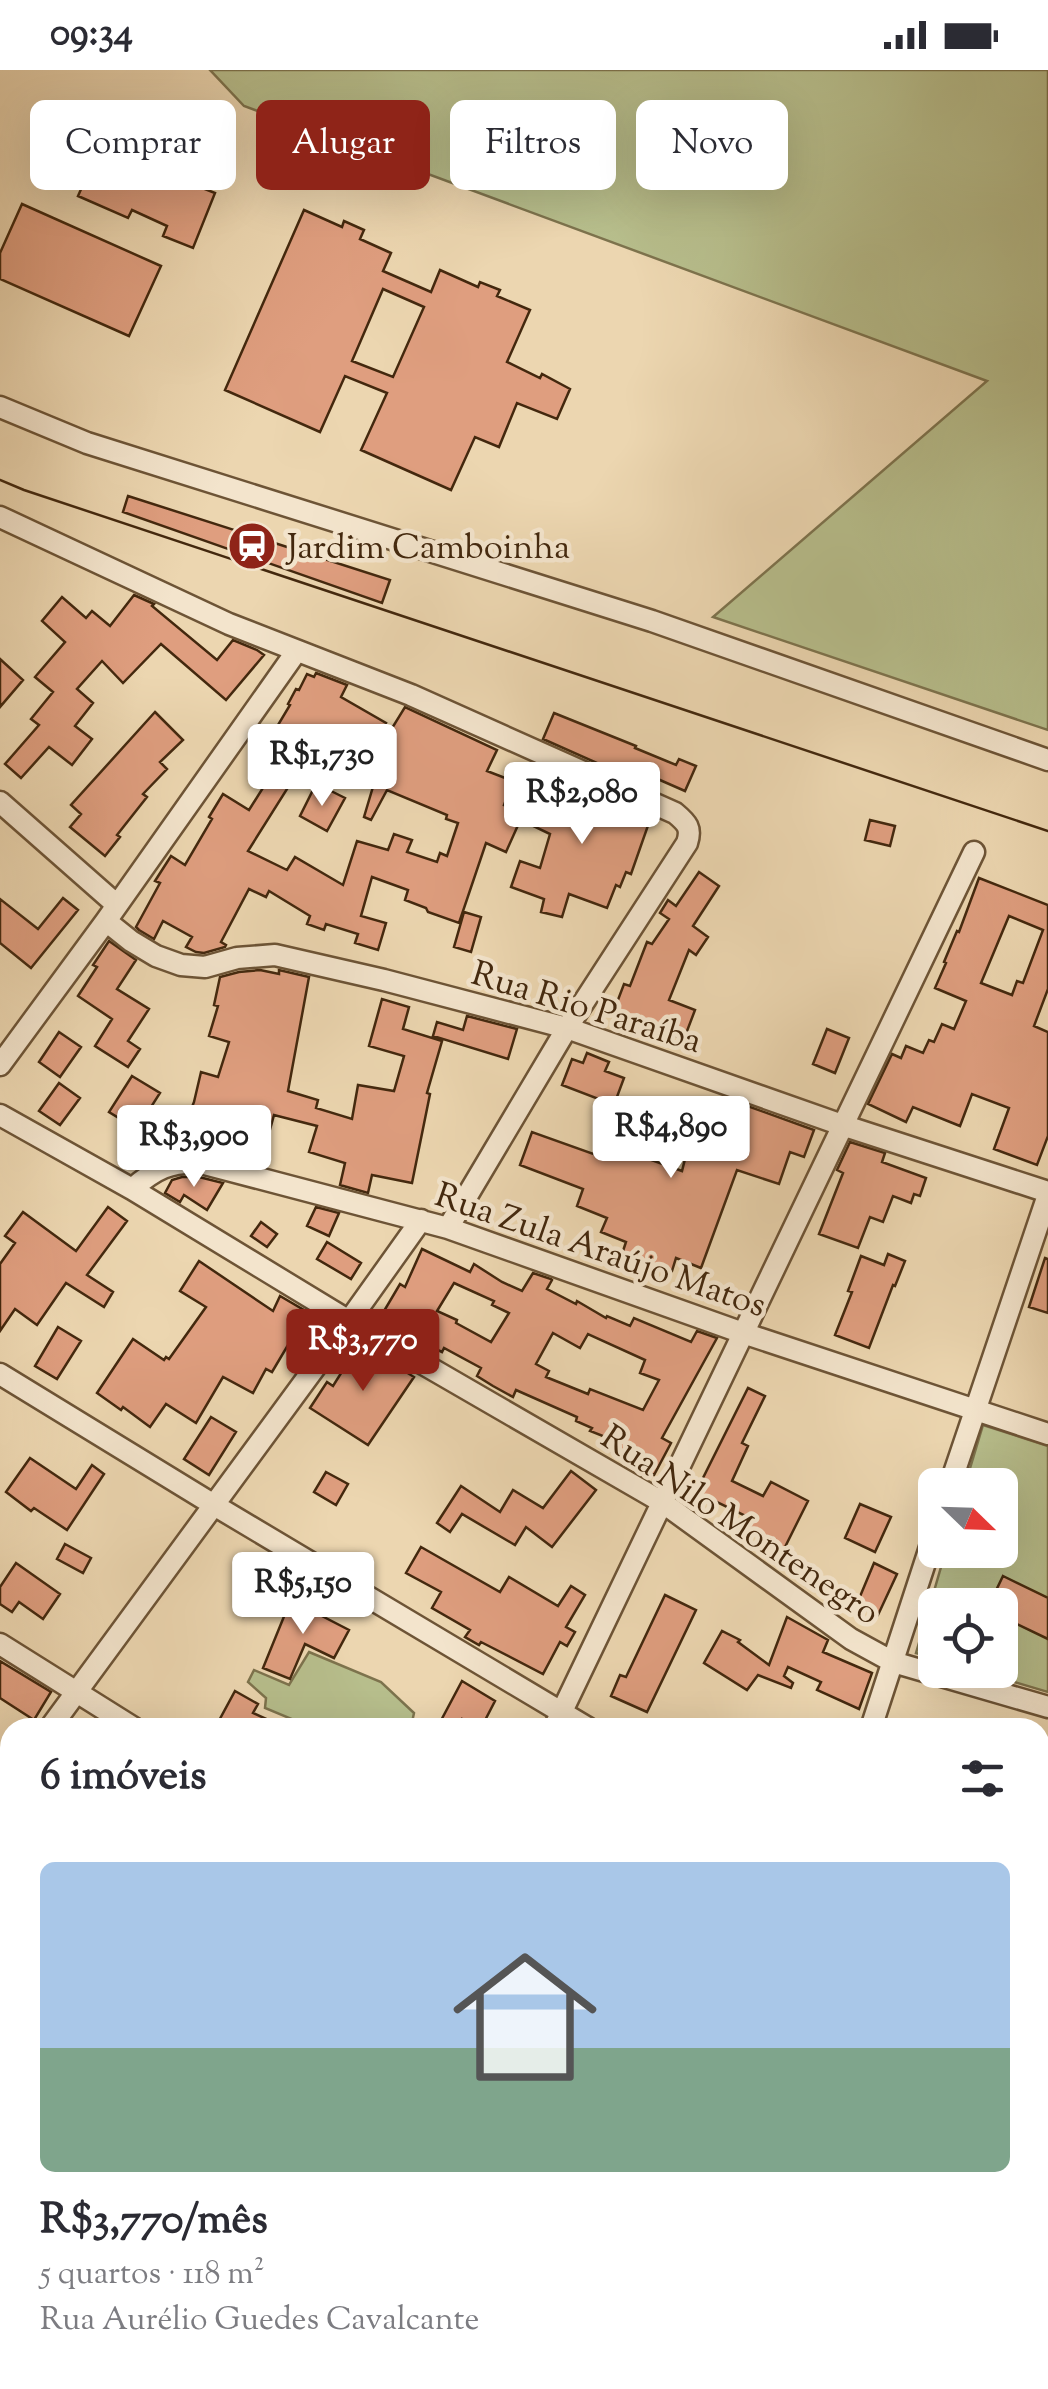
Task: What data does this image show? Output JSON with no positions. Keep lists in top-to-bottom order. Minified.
{"streets":{"street":["Rua Rio Paraíba","Rua Zula Araújo Matos","Rua Nilo Montenegro"]},"crossings":[["Rua Zula Araújo Matos","Rua Nilo Montenegro"]],"places":{"station":["Jardim Camboinha"]},"north":"bottom right","page":{"status":"09:34","chip":["Comprar","Alugar","Filtros","Novo"],"price":["R$1,730","R$2,080","R$4,890","R$3,900","R$3,770","R$5,150"],"heading":"6 imóveis","list":[{"name":"R$3,770/mês","note":"5 quartos · 118 m² · Rua Aurélio Guedes Cavalcante"}]}}
